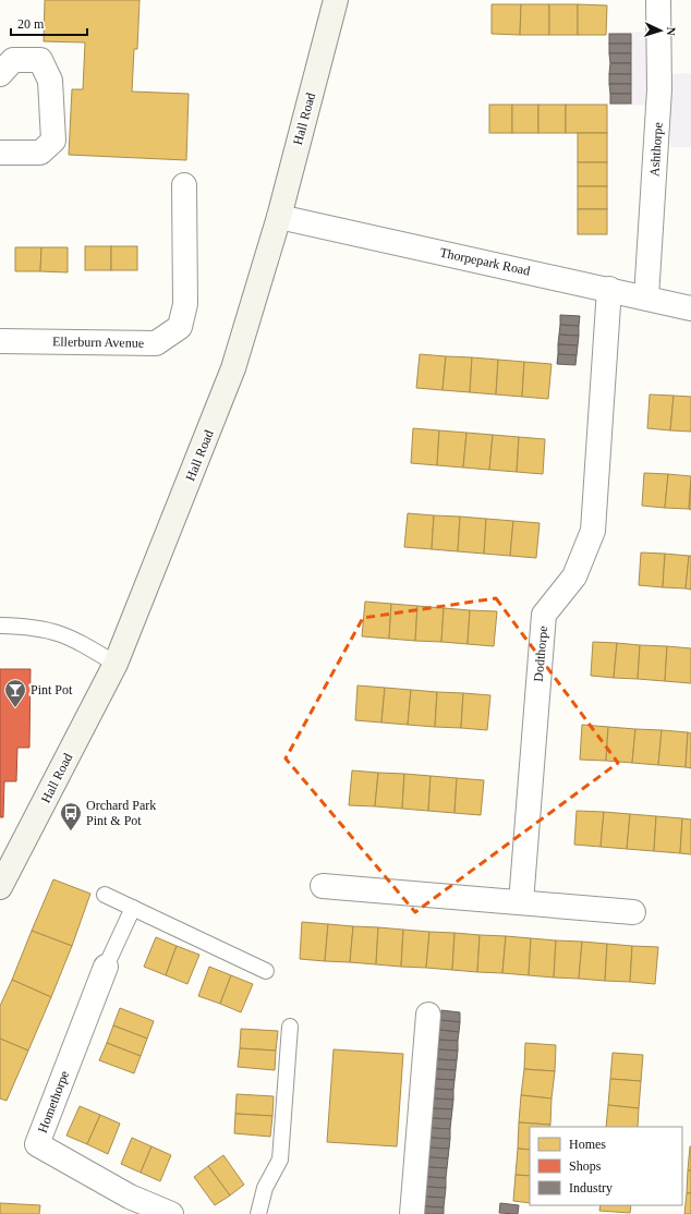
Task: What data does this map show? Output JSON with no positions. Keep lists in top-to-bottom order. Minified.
{"streets":{"street":["Hall Road","Ashthorpe","Thorpepark Road","Ellerburn Avenue","Dodthorpe","Homethorpe"]},"crossings":[["Hall Road","Thorpepark Road"],["Ashthorpe","Thorpepark Road"],["Thorpepark Road","Dodthorpe"]],"places":{"bar":["Pint Pot"],"bus stop":["Orchard Park Pint & Pot"]},"legend":["Homes","Shops","Industry"],"scale_bar":"20 m","north":"right"}
